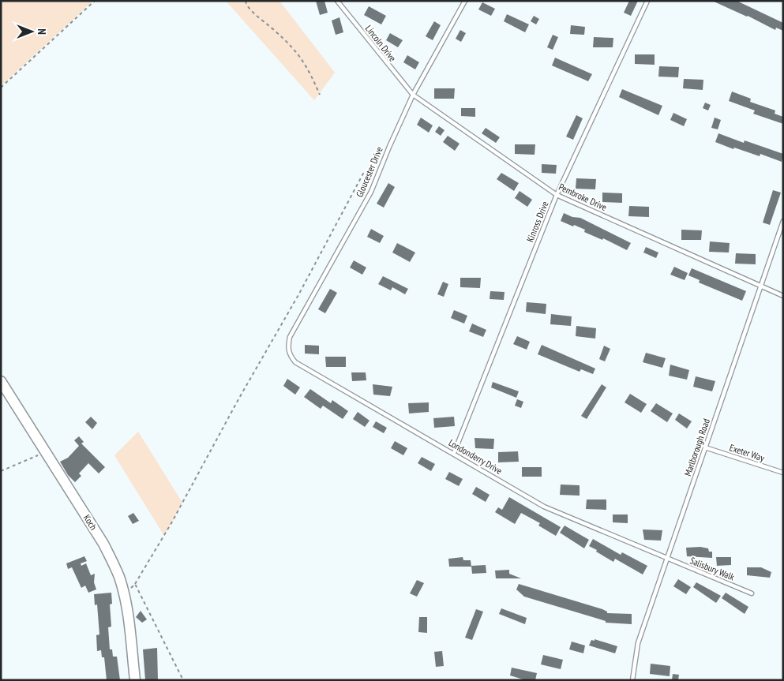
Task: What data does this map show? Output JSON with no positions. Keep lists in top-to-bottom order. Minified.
{"streets":{"street":["Koch"],"lane":["Lincoln Drive","Gloucester Drive","Pembroke Drive","Kinross Drive","Marlborough Road","Exeter Way","Londonderry Drive","Salisbury Walk"]},"crossings":[["Lincoln Drive","Gloucester Drive"],["Lincoln Drive","Pembroke Drive"],["Gloucester Drive","Pembroke Drive"],["Gloucester Drive","Londonderry Drive"],["Pembroke Drive","Kinross Drive"],["Pembroke Drive","Marlborough Road"],["Kinross Drive","Londonderry Drive"],["Marlborough Road","Exeter Way"],["Marlborough Road","Londonderry Drive"],["Marlborough Road","Salisbury Walk"],["Londonderry Drive","Salisbury Walk"]],"north":"right"}
